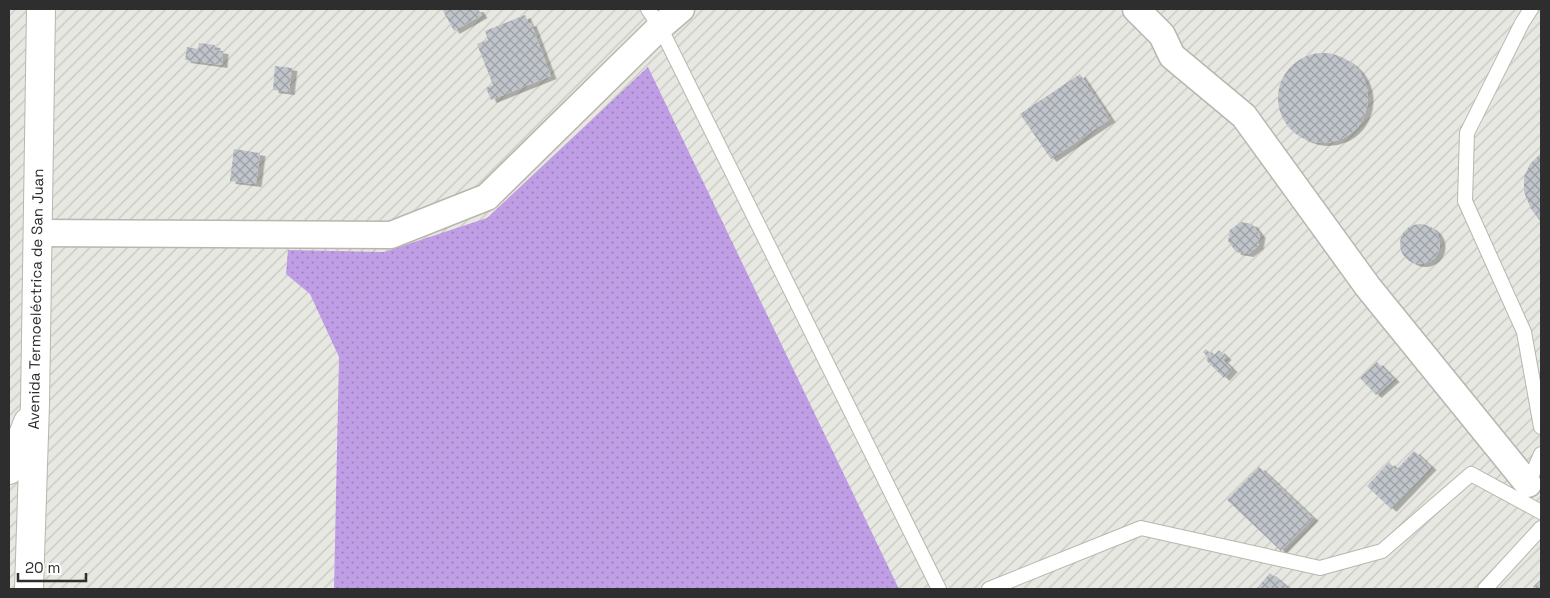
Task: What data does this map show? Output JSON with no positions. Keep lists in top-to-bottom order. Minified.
{"streets":{"street":["Avenida Termoeléctrica de San Juan"]},"scale_bar":"20 m"}
